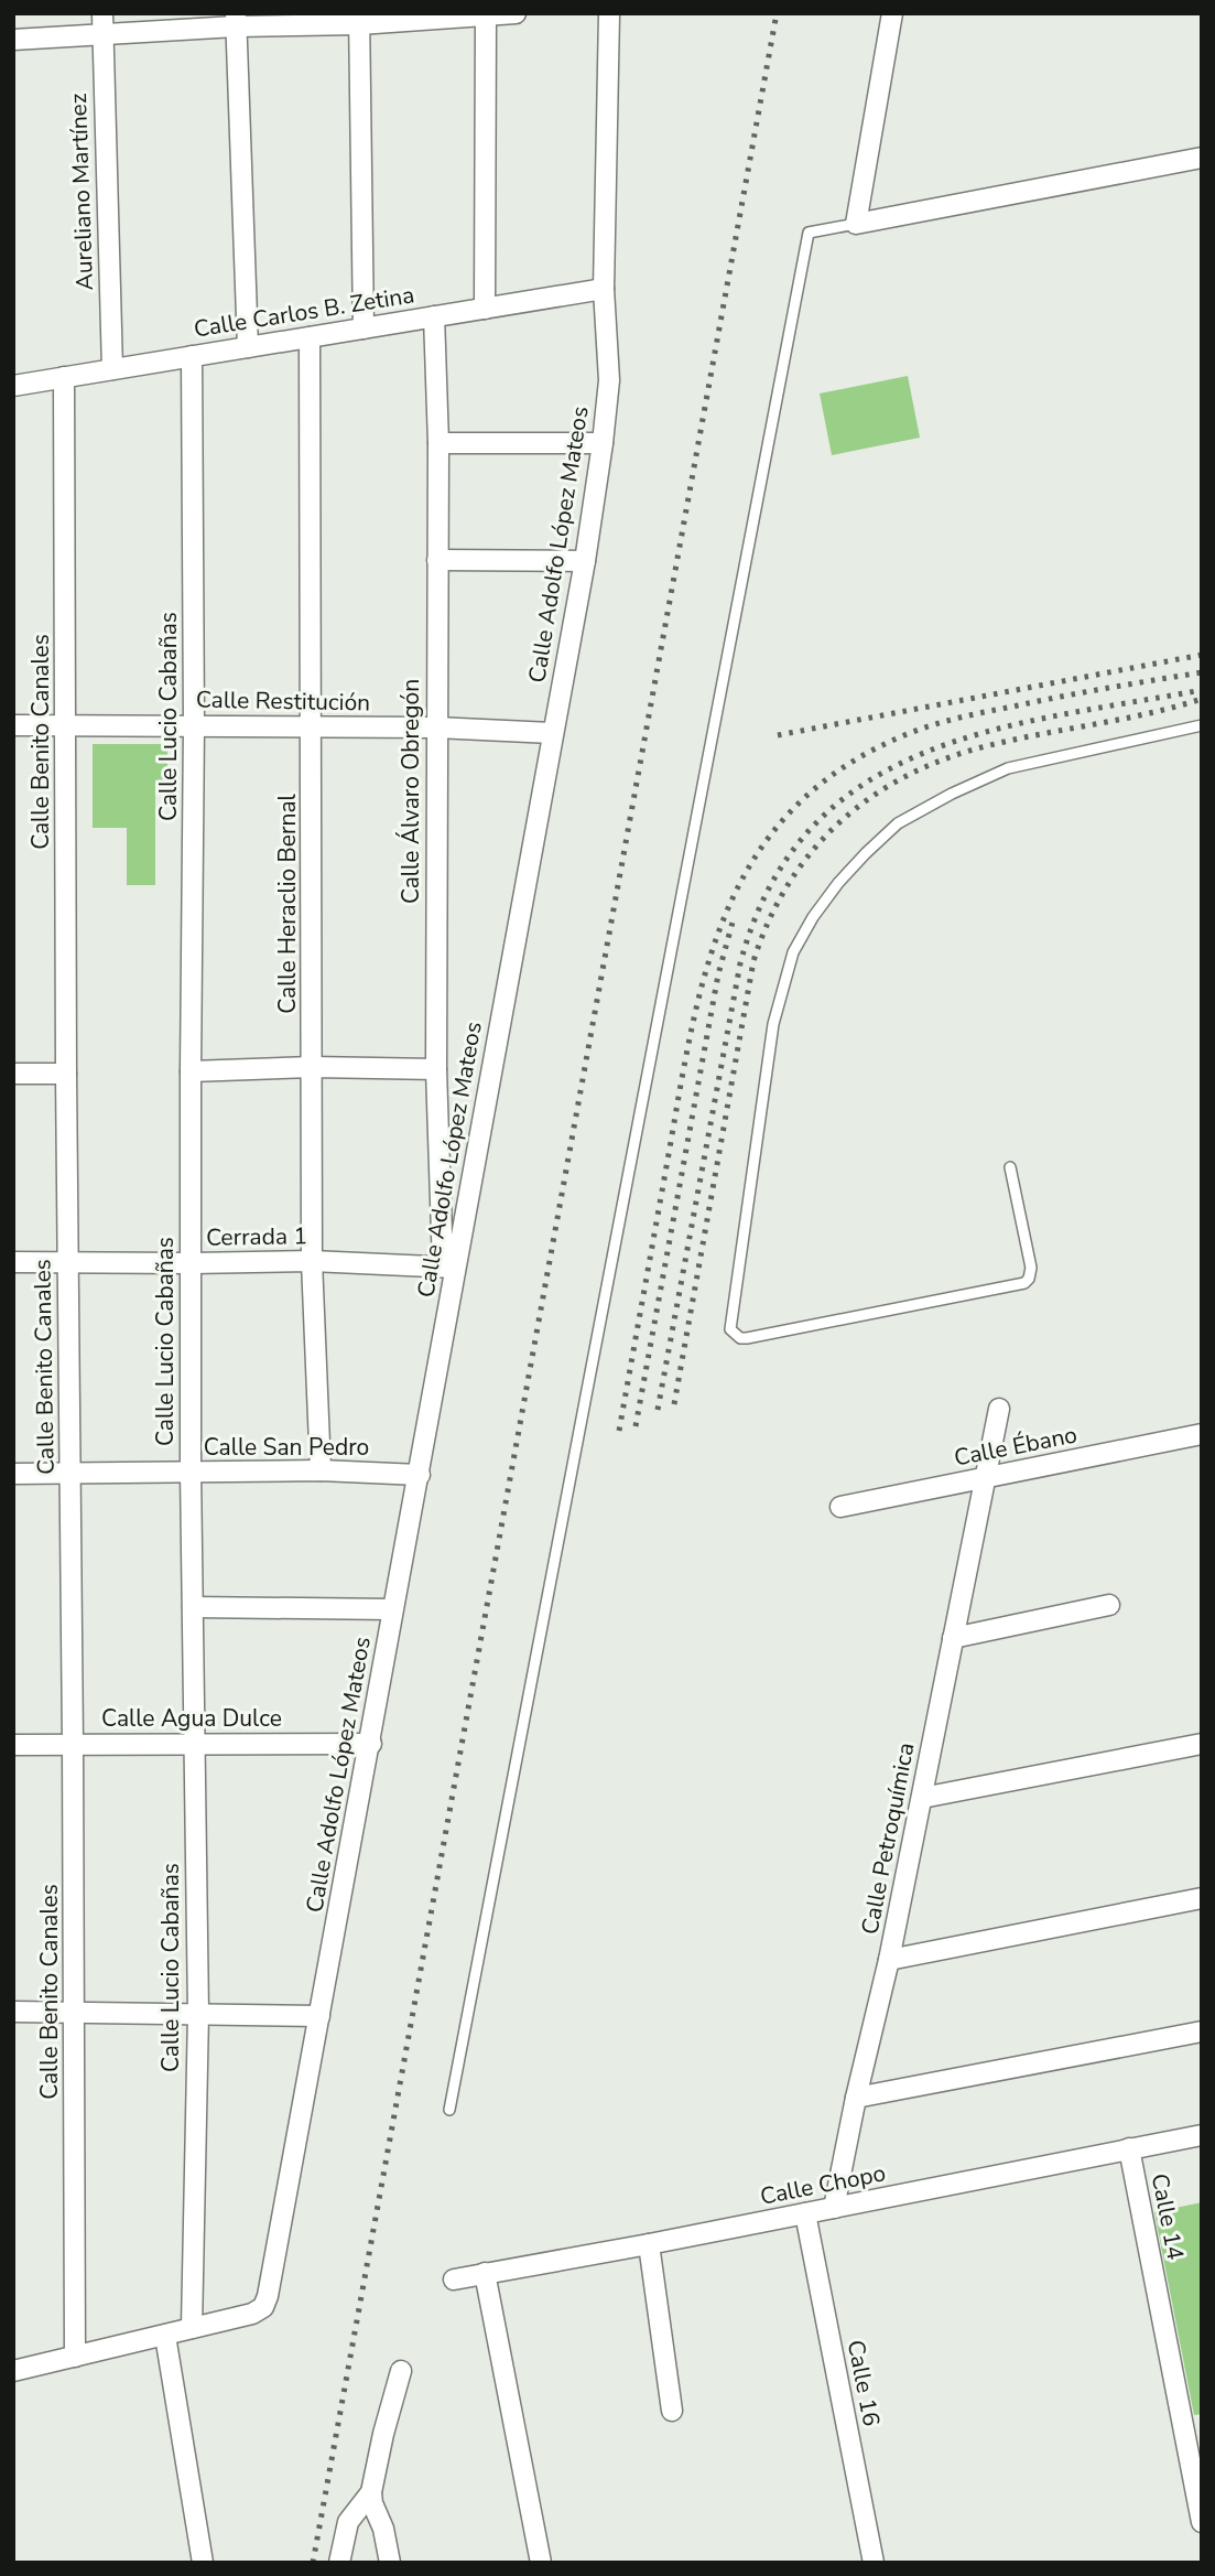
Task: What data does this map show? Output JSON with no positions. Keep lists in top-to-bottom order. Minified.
{"streets":{"street":["Aureliano Martínez","Calle Carlos B. Zetina","Calle Adolfo López Mateos","Calle Restitución","Calle Lucio Cabañas","Calle Benito Canales","Calle Álvaro Obregón","Calle Heraclio Bernal","Cerrada 1","Calle Ébano","Calle San Pedro","Calle Agua Dulce","Calle Petroquímica","Calle Chopo","Calle 14","Calle 16"]},"crossings":[["Aureliano Martínez","Calle Carlos B. Zetina"],["Calle Carlos B. Zetina","Calle Adolfo López Mateos"],["Calle Carlos B. Zetina","Calle Lucio Cabañas"],["Calle Carlos B. Zetina","Calle Benito Canales"],["Calle Carlos B. Zetina","Calle Álvaro Obregón"],["Calle Carlos B. Zetina","Calle Heraclio Bernal"],["Calle Adolfo López Mateos","Calle Restitución"],["Calle Adolfo López Mateos","Calle Lucio Cabañas"],["Calle Adolfo López Mateos","Calle Álvaro Obregón"],["Calle Adolfo López Mateos","Cerrada 1"],["Calle Adolfo López Mateos","Calle San Pedro"],["Calle Adolfo López Mateos","Calle Agua Dulce"],["Calle Restitución","Calle Lucio Cabañas"],["Calle Restitución","Calle Benito Canales"],["Calle Restitución","Calle Álvaro Obregón"],["Calle Restitución","Calle Heraclio Bernal"],["Calle Lucio Cabañas","Cerrada 1"],["Calle Lucio Cabañas","Calle San Pedro"],["Calle Lucio Cabañas","Calle Agua Dulce"],["Calle Benito Canales","Cerrada 1"],["Calle Benito Canales","Calle San Pedro"],["Calle Benito Canales","Calle Agua Dulce"],["Calle Álvaro Obregón","Cerrada 1"],["Calle Heraclio Bernal","Cerrada 1"],["Calle Heraclio Bernal","Calle San Pedro"],["Calle Ébano","Calle Petroquímica"],["Calle Petroquímica","Calle Chopo"],["Calle Chopo","Calle 14"],["Calle Chopo","Calle 16"]]}
